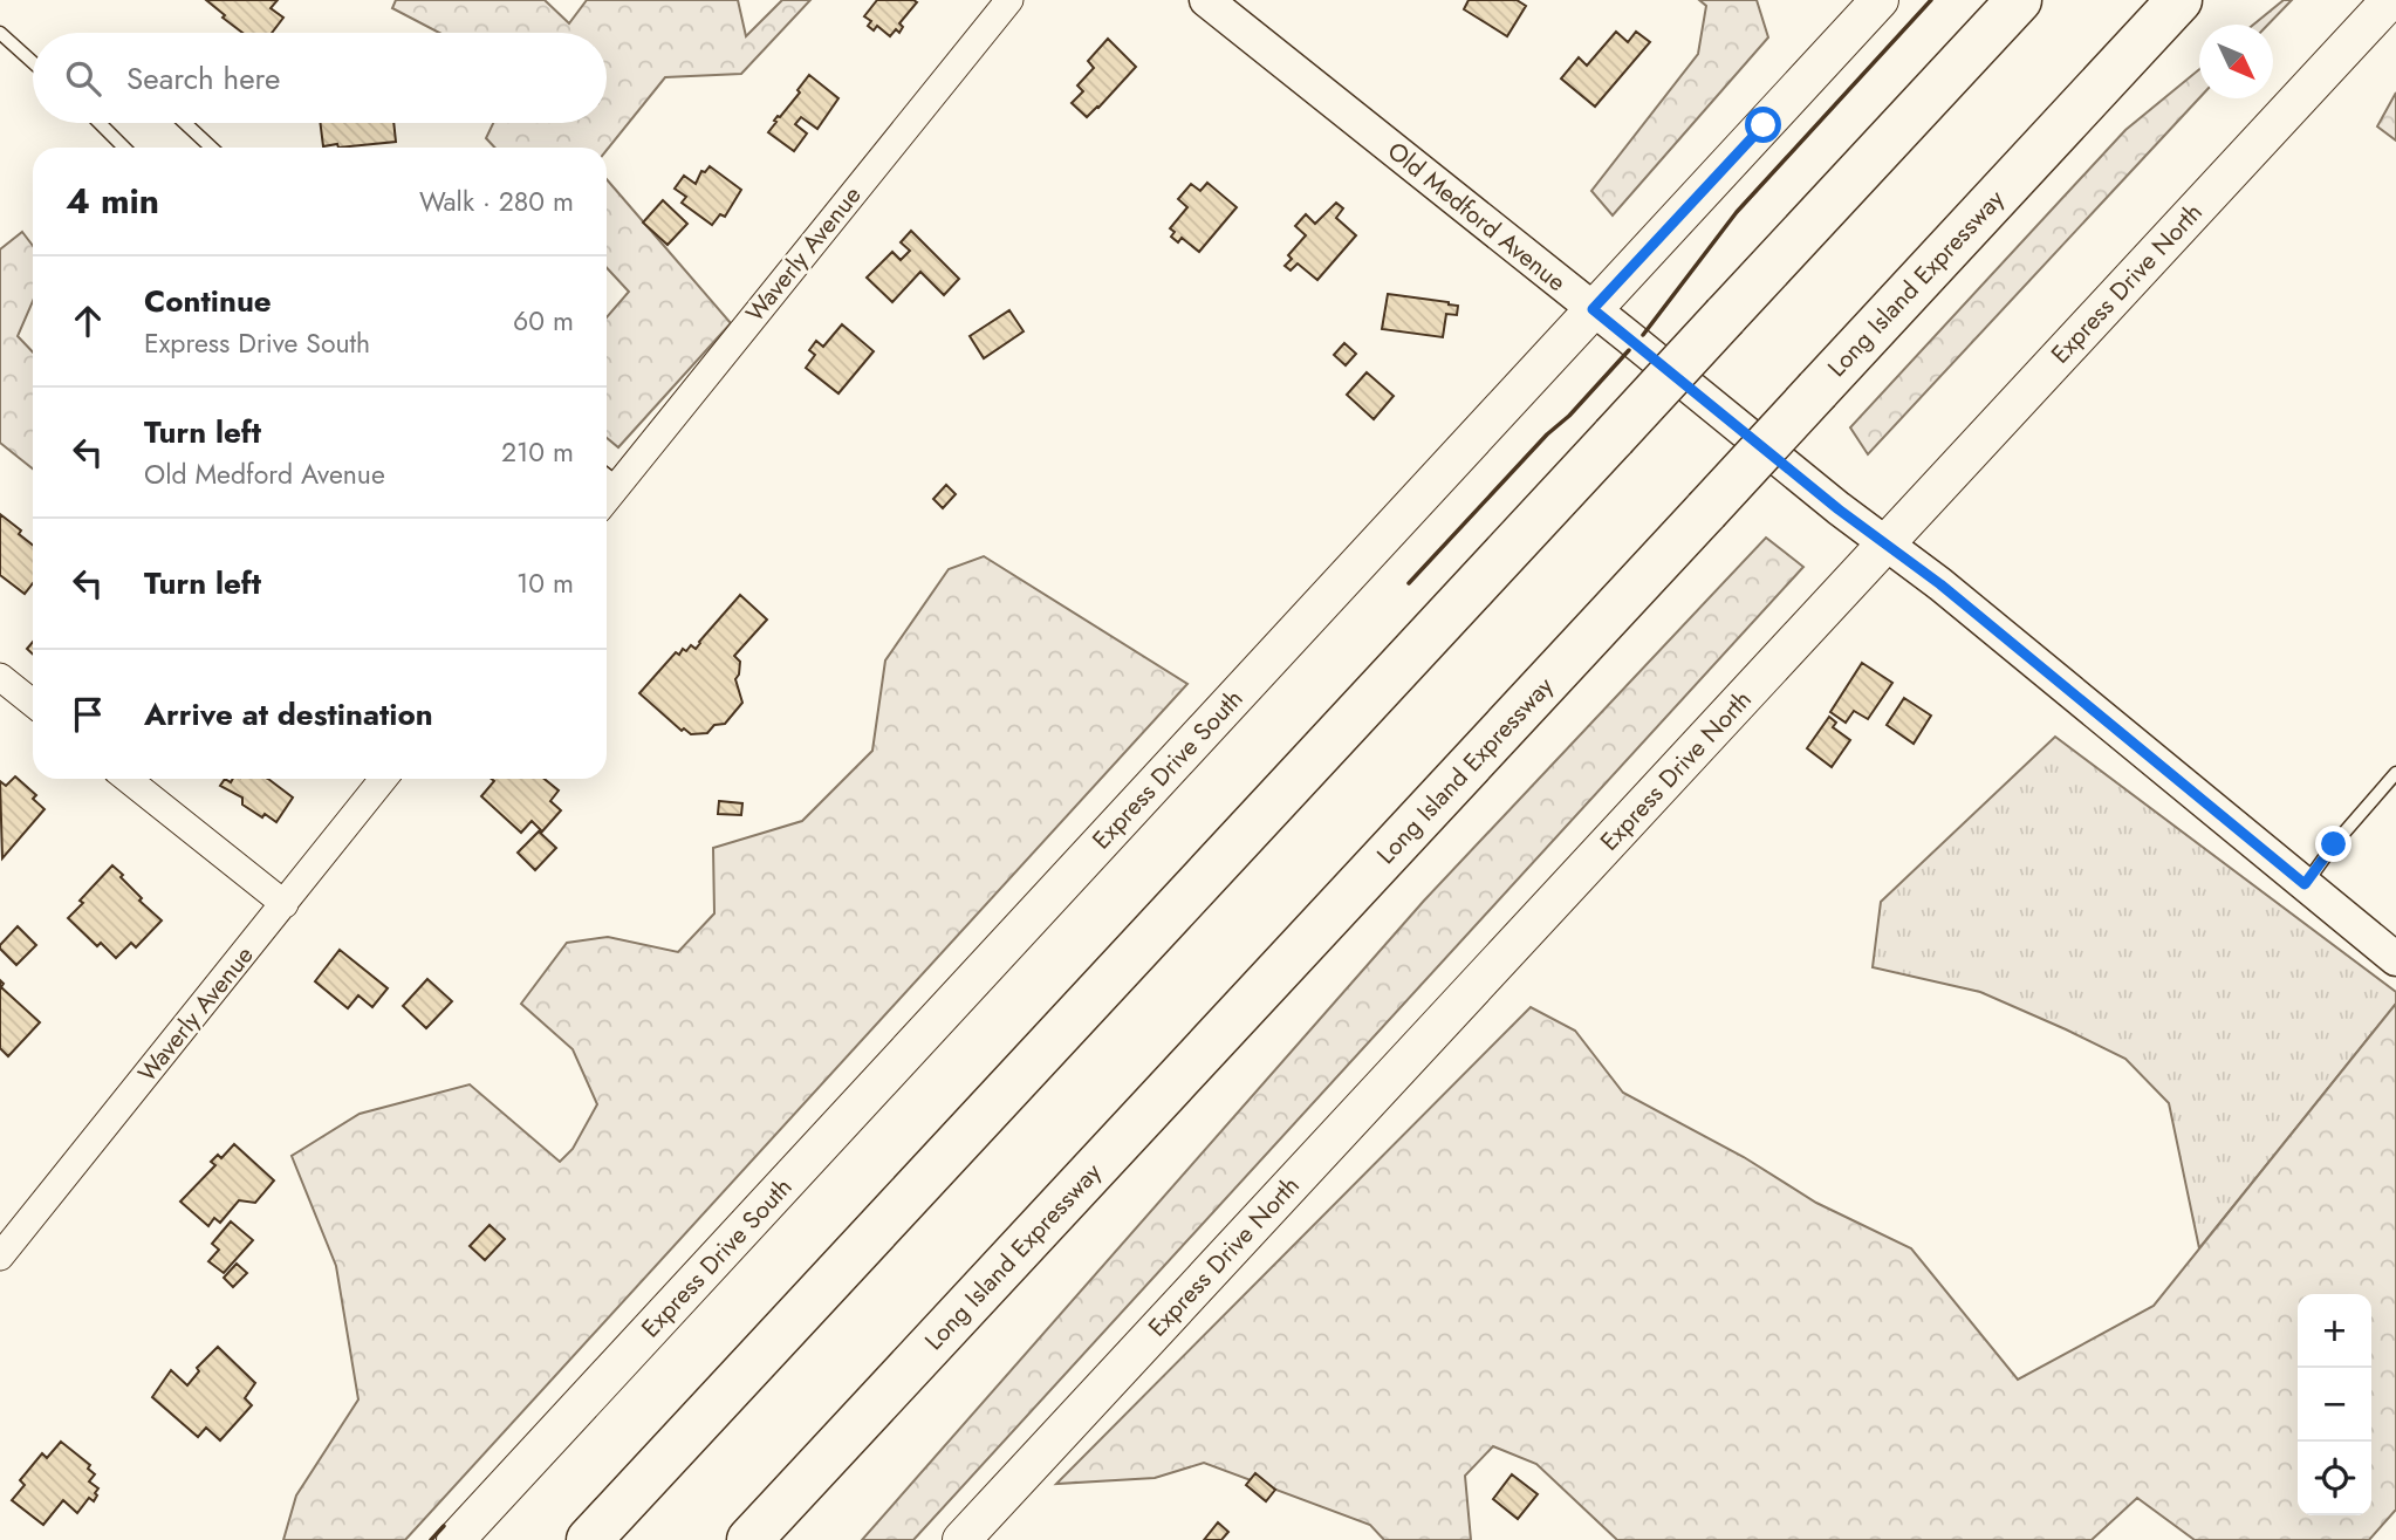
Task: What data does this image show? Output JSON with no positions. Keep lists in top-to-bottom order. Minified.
{"streets":{"highway":["Long Island Expressway"],"main road":["Express Drive North","Express Drive South"],"street":["Old Medford Avenue","Waverly Avenue"]},"crossings":[["Old Medford Avenue","Express Drive North"],["Old Medford Avenue","Express Drive South"]],"north":"bottom right","page":{"search":"Search here","heading":["4 min","Walk · 280 m"],"list":[["Continue","Express Drive South","60 m"],["Turn left","Old Medford Avenue","210 m"],["Turn left","10 m"],"Arrive at destination"],"map_buttons":["+","−"]}}
